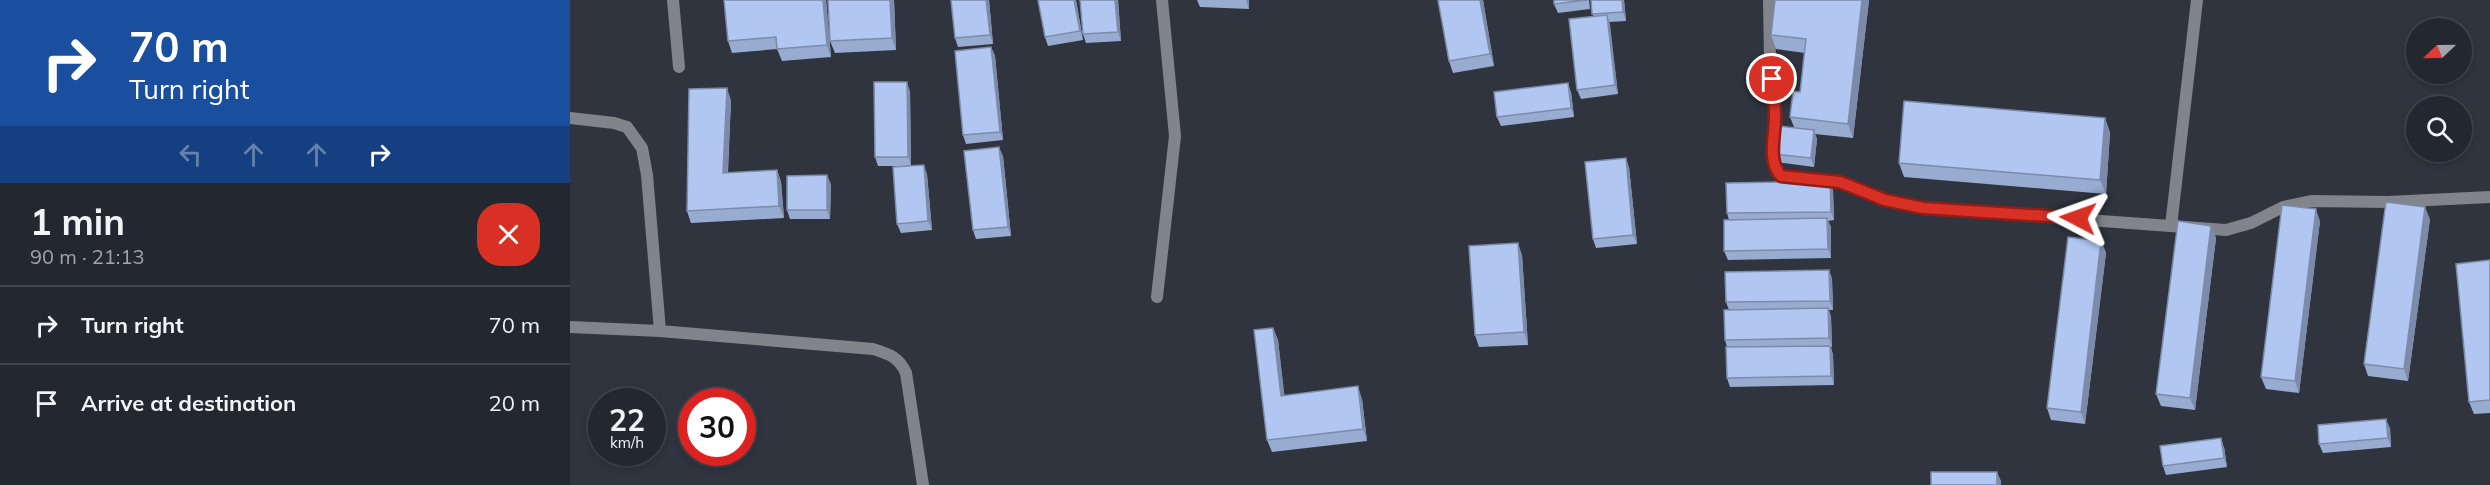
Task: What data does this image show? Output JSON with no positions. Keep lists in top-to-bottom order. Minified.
{"north":"left","page":{"turn":["70 m","Turn right"],"heading":["1 min","90 m · 21:13"],"list":[{"name":"Turn right","value":"70 m"},{"name":"Arrive at destination","value":"20 m"}],"speed":"22 km/h","limit":"30"}}
